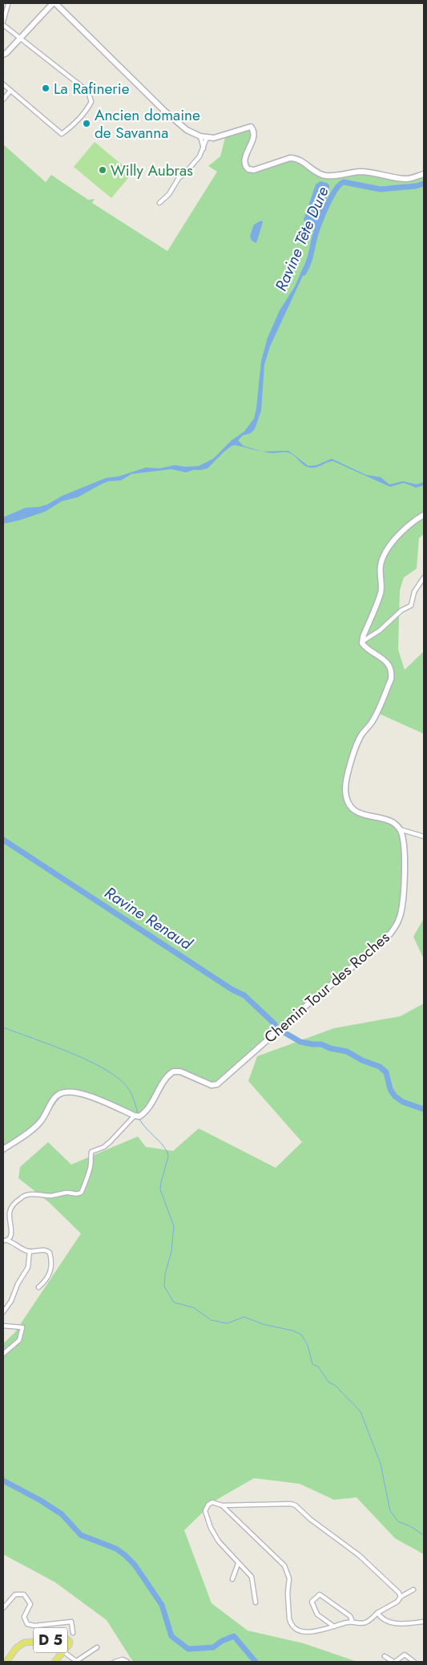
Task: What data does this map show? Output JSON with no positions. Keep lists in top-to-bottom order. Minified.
{"streets":{"main road":["D 5"],"street":["Chemin Tour des Roches"]},"water":["Ravine Tête Dure","Ravine Renaud"],"places":["La Rafinerie","Ancien domaine de Savanna","Willy Aubras"]}
